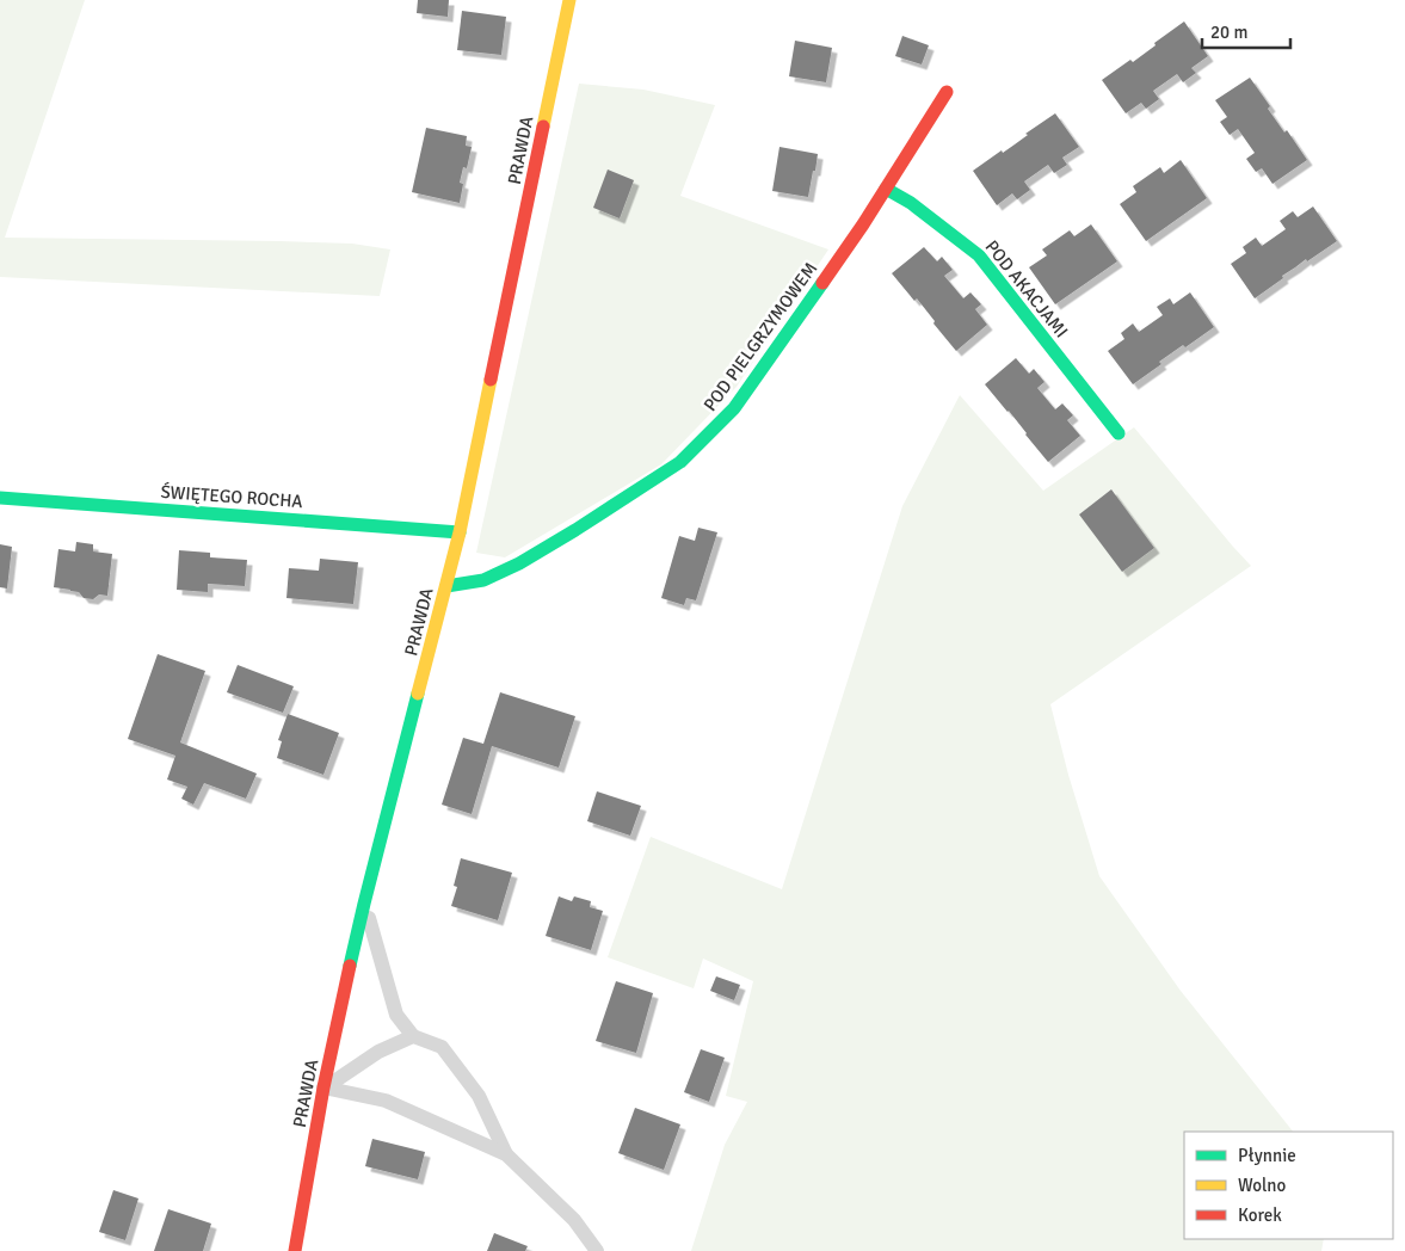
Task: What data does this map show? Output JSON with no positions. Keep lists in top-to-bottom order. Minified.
{"streets":{"street":["PRAWDA","POD AKACJAMI","POD PIELGRZYMOWEM","ŚWIĘTEGO ROCHA"]},"crossings":[["PRAWDA","POD PIELGRZYMOWEM"],["PRAWDA","ŚWIĘTEGO ROCHA"],["POD AKACJAMI","POD PIELGRZYMOWEM"]],"legend":["Płynnie","Wolno","Korek"],"scale_bar":"20 m"}
